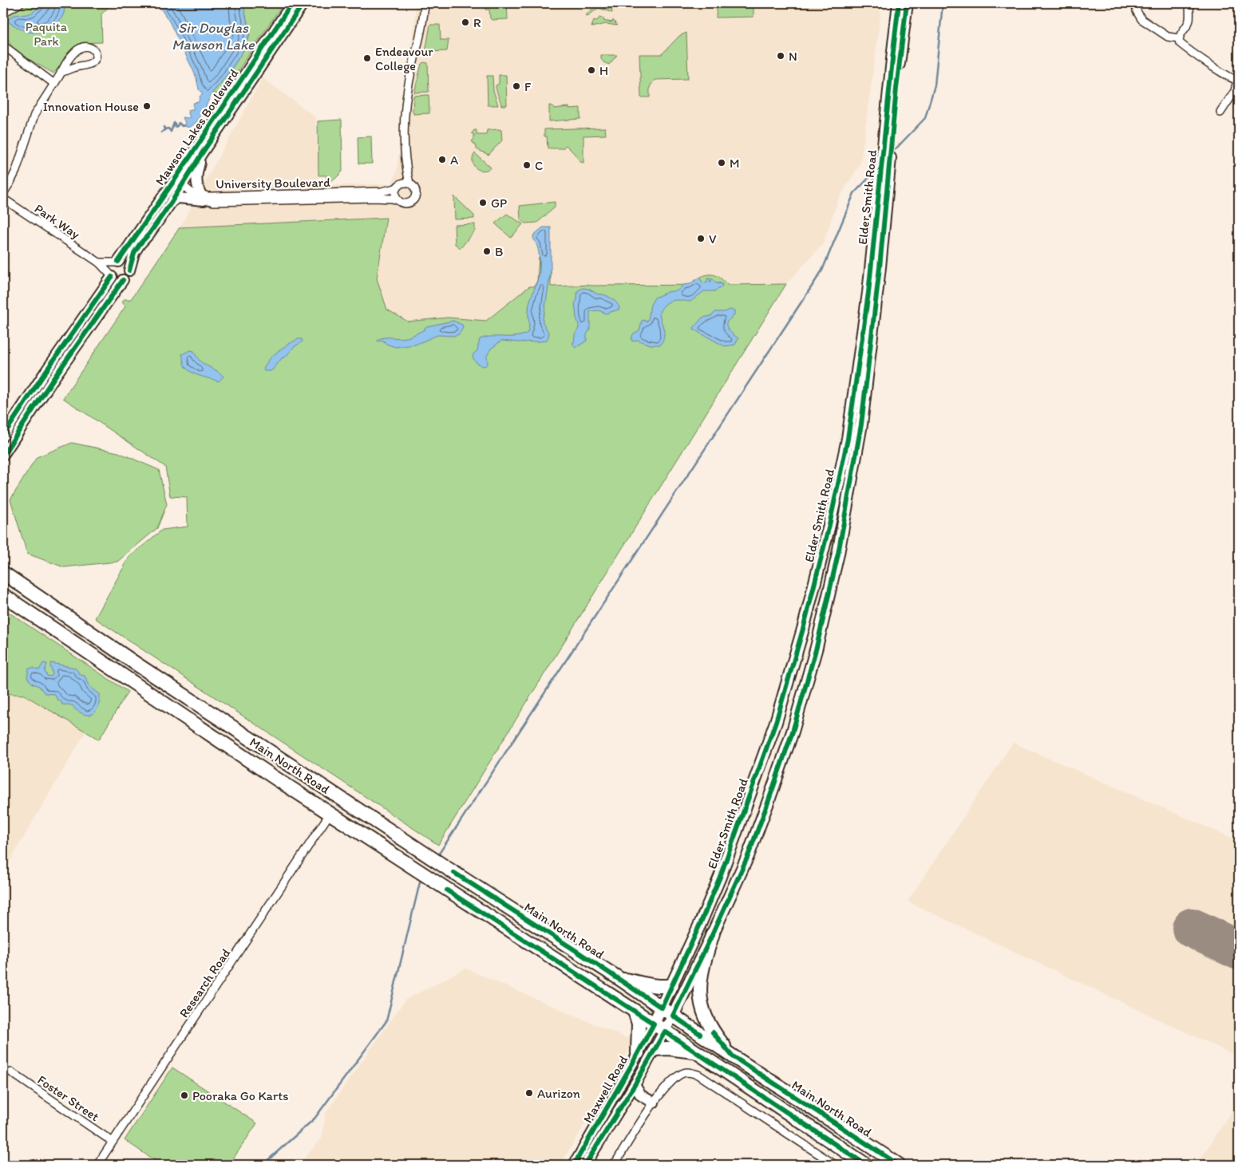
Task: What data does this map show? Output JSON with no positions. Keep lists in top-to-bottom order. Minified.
{"streets":{"highway":["Main North Road"],"main road":["Elder Smith Road"],"street":["Mawson Lakes Boulevard","University Boulevard","Park Way","Research Road","Maxwell Road","Foster Street"]},"crossings":[["Mawson Lakes Boulevard","University Boulevard"],["Mawson Lakes Boulevard","Park Way"],["Elder Smith Road","Main North Road"],["Elder Smith Road","Maxwell Road"],["Main North Road","Research Road"],["Main North Road","Maxwell Road"],["Research Road","Foster Street"]],"water":["Sir Douglas Mawson Lake"],"parks":["Paquita Park"],"places":["R","N","Endeavour College","H","F","Innovation House","A","M","C","GP","V","B","Aurizon","Pooraka Go Karts"]}
